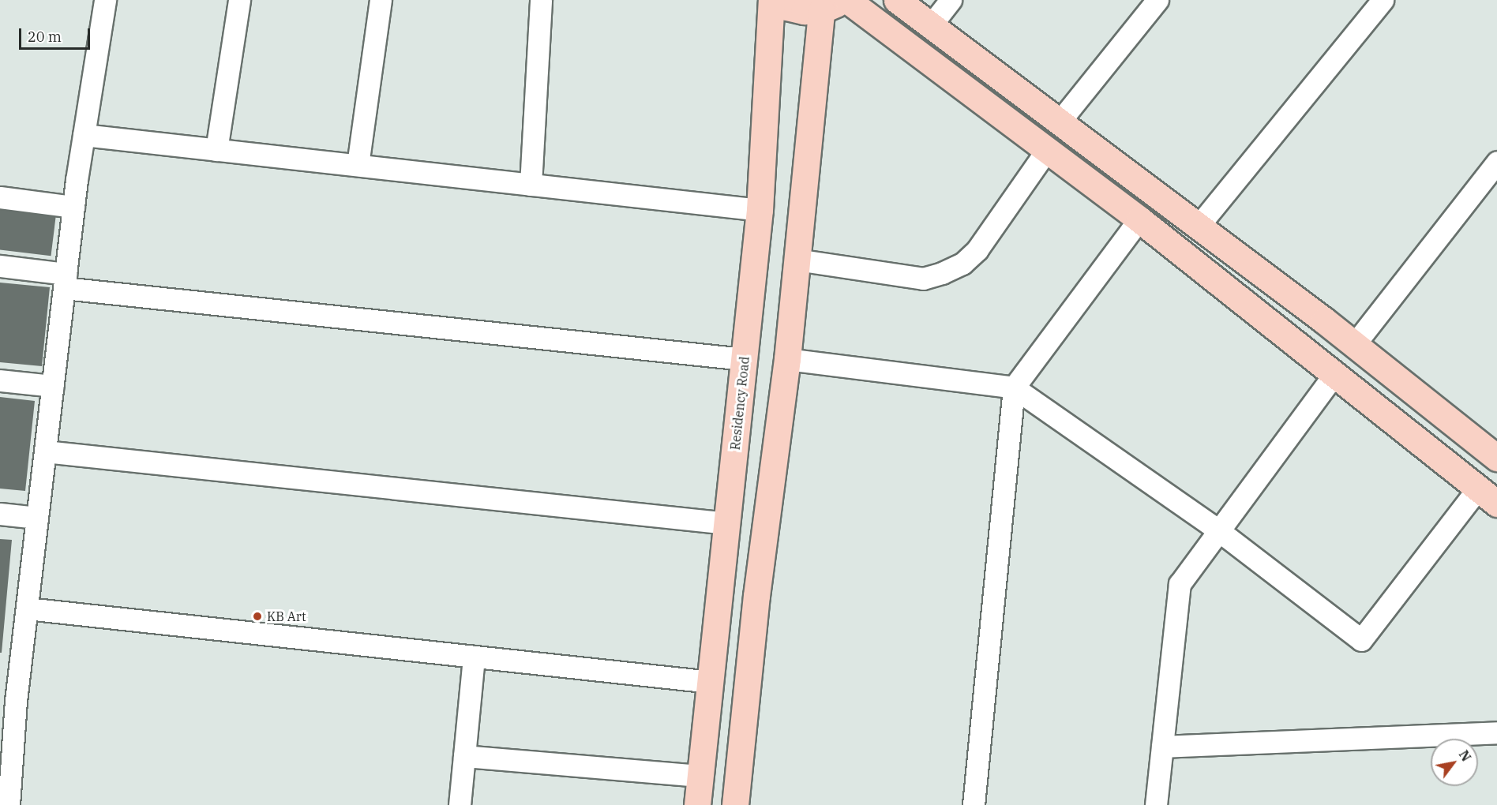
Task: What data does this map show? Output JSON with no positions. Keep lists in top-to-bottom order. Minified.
{"streets":{"main road":["Residency Road"]},"places":["KB Art"],"scale_bar":"20 m","north":"top right"}
